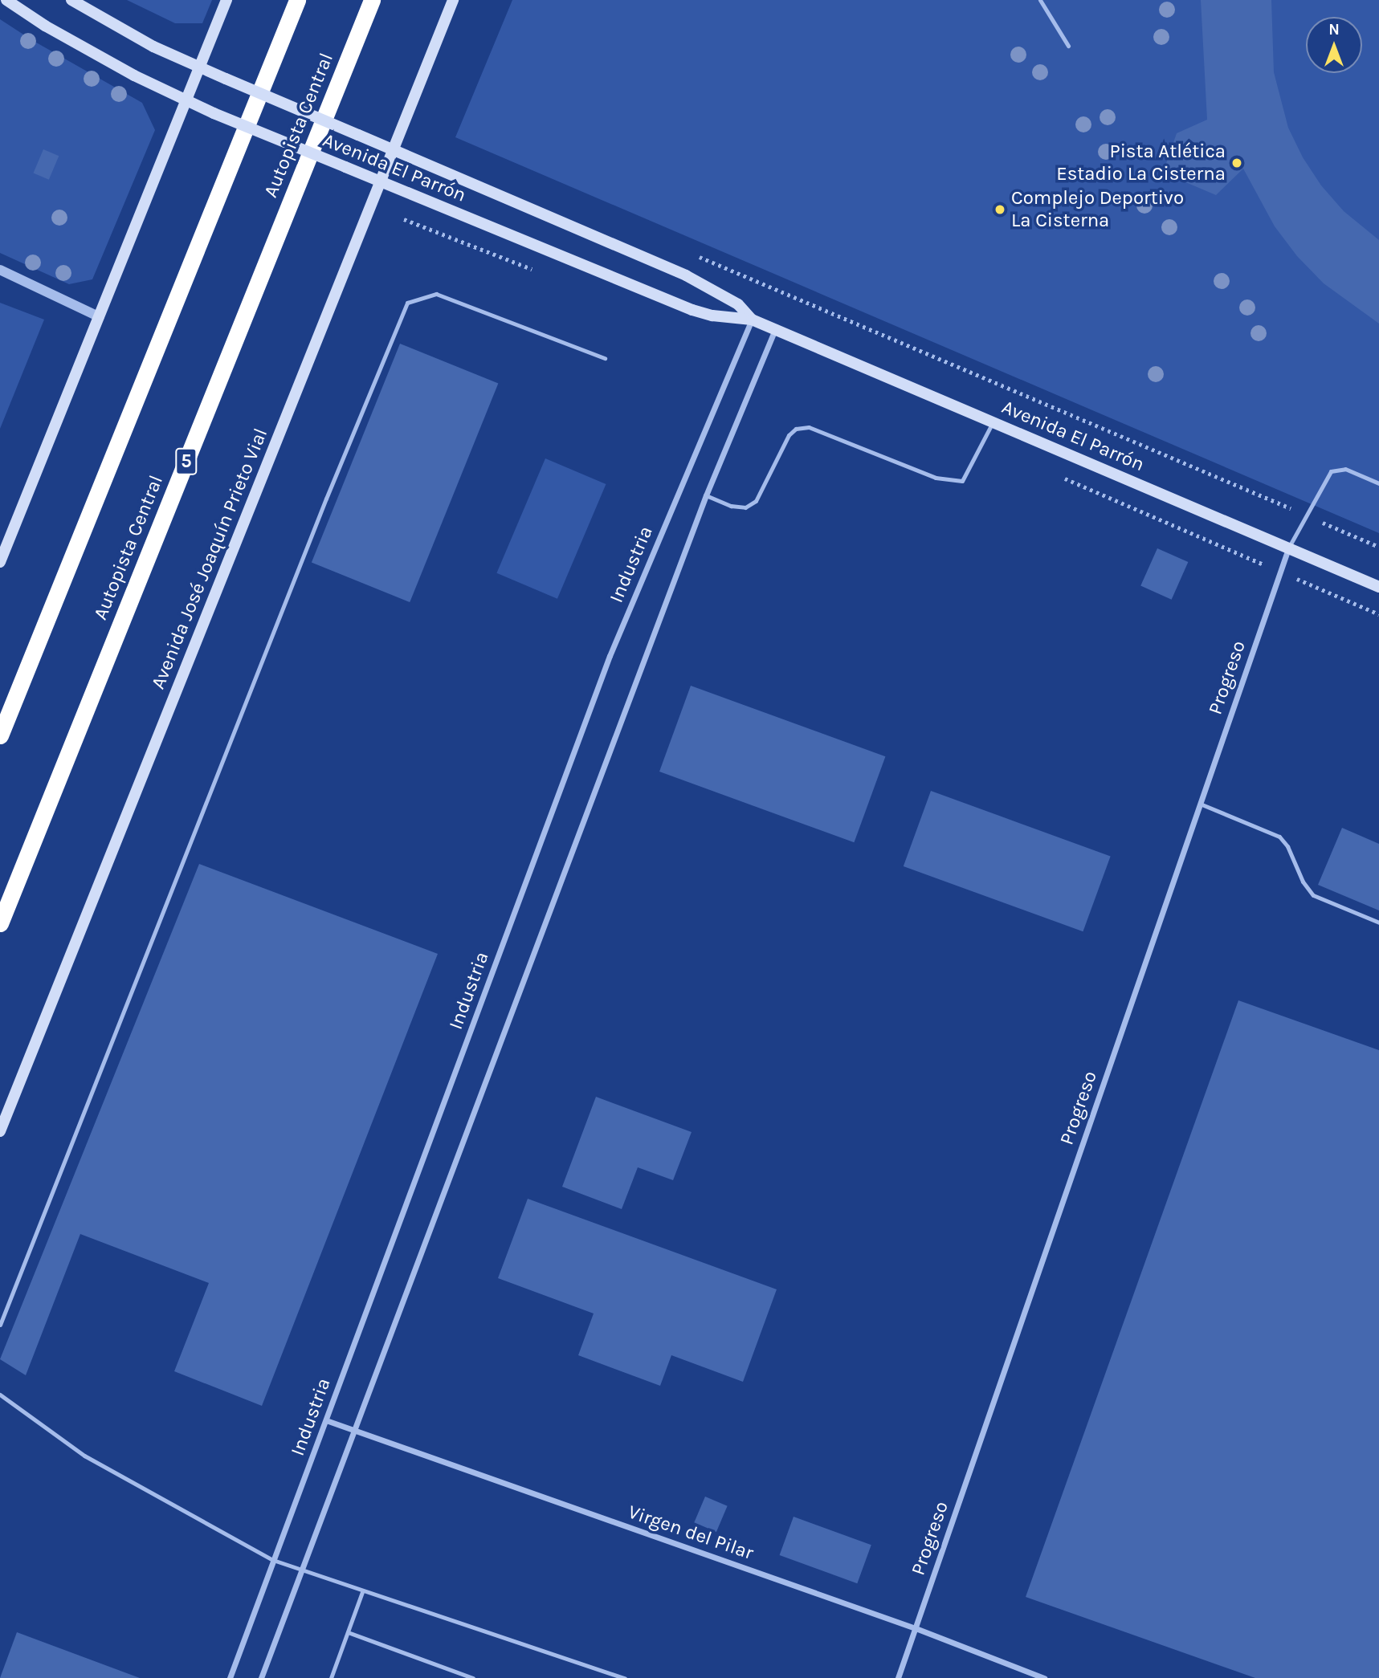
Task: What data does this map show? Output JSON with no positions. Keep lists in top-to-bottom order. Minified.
{"streets":{"highway":["Autopista Central","5"],"main road":["Avenida El Parrón","Avenida José Joaquín Prieto Vial"],"street":["Industria","Progreso","Virgen del Pilar"]},"crossings":[["Avenida El Parrón","Avenida José Joaquín Prieto Vial"],["Avenida El Parrón","Industria"],["Avenida El Parrón","Progreso"],["Industria","Virgen del Pilar"],["Progreso","Virgen del Pilar"]],"places":["Pista Atlética Estadio La Cisterna","Complejo Deportivo La Cisterna"],"north":"top"}
